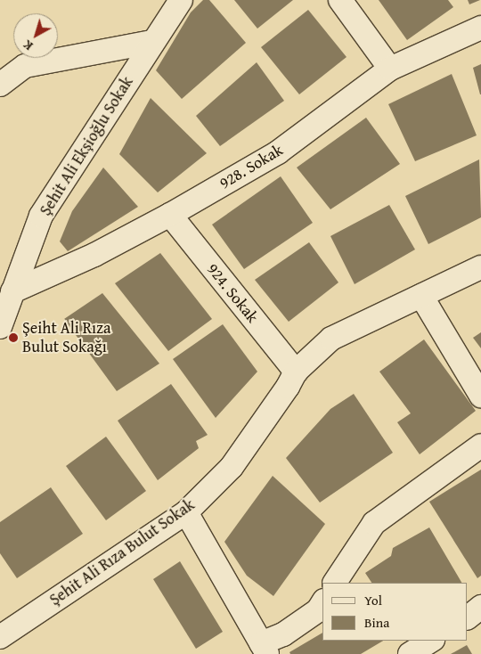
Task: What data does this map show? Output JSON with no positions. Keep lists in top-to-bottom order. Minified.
{"streets":{"street":["Şehit Ali Ekşioğlu Sokak","928. Sokak","924. Sokak","Şehit Ali Rıza Bulut Sokak"]},"crossings":[["Şehit Ali Ekşioğlu Sokak","928. Sokak"],["928. Sokak","924. Sokak"],["924. Sokak","Şehit Ali Rıza Bulut Sokak"]],"places":["Şeiht Ali Rıza Bulut Sokağı"],"legend":["Yol","Bina"],"north":"bottom left"}
